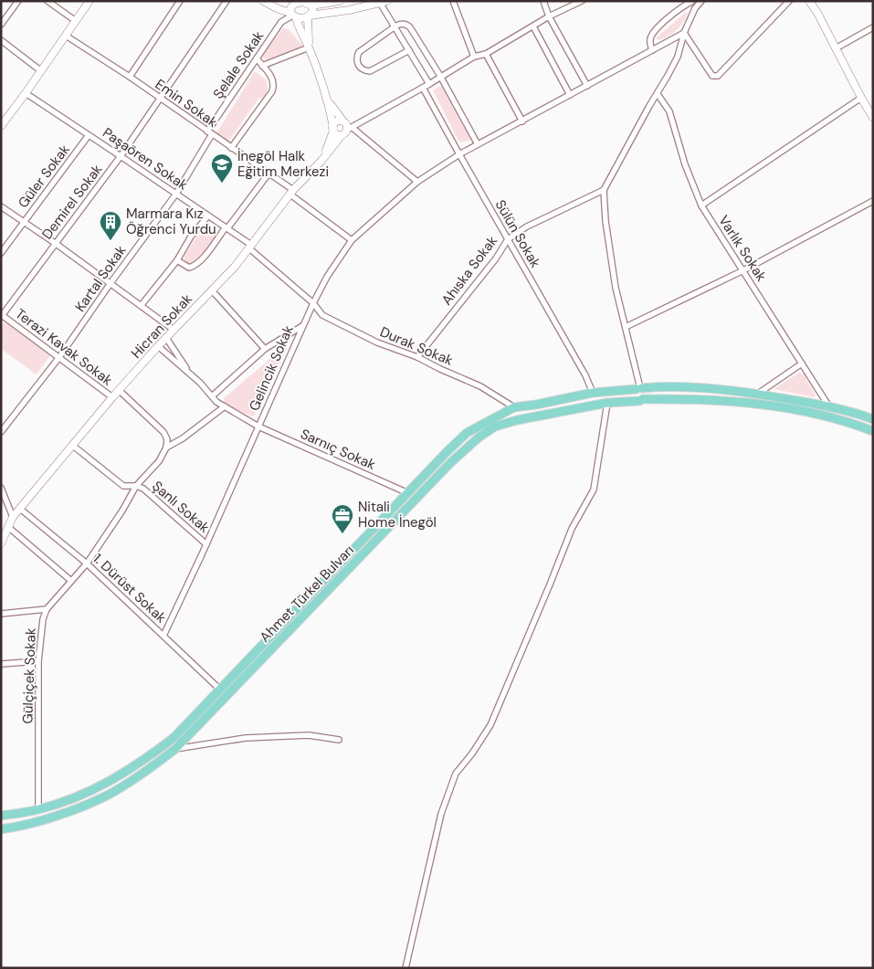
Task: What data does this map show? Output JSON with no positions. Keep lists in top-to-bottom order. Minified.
{"streets":{"main road":["Ahmet Türkel Bulvarı"],"street":["Şelale Sokak","Emin Sokak","Paşaören Sokak","Güler Sokak","Demirel Sokak","Sülün Sokak","Varlık Sokak","Ahıska Sokak","Kartal Sokak","Hicran Sokak","Durak Sokak","Terazi Kavak Sokak","Gelincik Sokak","Sarnıç Sokak","Şanlı Sokak","1. Dürüst Sokak","Gülçiçek Sokak"]},"crossings":[["Şelale Sokak","Emin Sokak"],["Şelale Sokak","Kartal Sokak"],["Emin Sokak","Demirel Sokak"],["Emin Sokak","Kartal Sokak"],["Emin Sokak","Hicran Sokak"],["Emin Sokak","Gelincik Sokak"],["Paşaören Sokak","Güler Sokak"],["Paşaören Sokak","Demirel Sokak"],["Paşaören Sokak","Kartal Sokak"],["Paşaören Sokak","Hicran Sokak"],["Paşaören Sokak","Durak Sokak"],["Paşaören Sokak","Gelincik Sokak"],["Demirel Sokak","Terazi Kavak Sokak"],["Sülün Sokak","Ahıska Sokak"],["Sülün Sokak","Gelincik Sokak"],["Sülün Sokak","Ahmet Türkel Bulvarı"],["Varlık Sokak","Ahmet Türkel Bulvarı"],["Ahıska Sokak","Durak Sokak"],["Kartal Sokak","Terazi Kavak Sokak"],["Hicran Sokak","Terazi Kavak Sokak"],["Hicran Sokak","Şanlı Sokak"],["Hicran Sokak","1. Dürüst Sokak"],["Durak Sokak","Gelincik Sokak"],["Durak Sokak","Ahmet Türkel Bulvarı"],["Gelincik Sokak","Sarnıç Sokak"],["Gelincik Sokak","Şanlı Sokak"],["Gelincik Sokak","1. Dürüst Sokak"],["Sarnıç Sokak","Ahmet Türkel Bulvarı"],["Sarnıç Sokak","Gülçiçek Sokak"],["Şanlı Sokak","Gülçiçek Sokak"],["1. Dürüst Sokak","Ahmet Türkel Bulvarı"],["1. Dürüst Sokak","Gülçiçek Sokak"],["Ahmet Türkel Bulvarı","Gülçiçek Sokak"]],"places":{"school or university":["İnegöl Halk Eğitim Merkezi"],"building":["Marmara Kız Öğrenci Yurdu"],"office":["Nitali Home İnegöl"]}}
